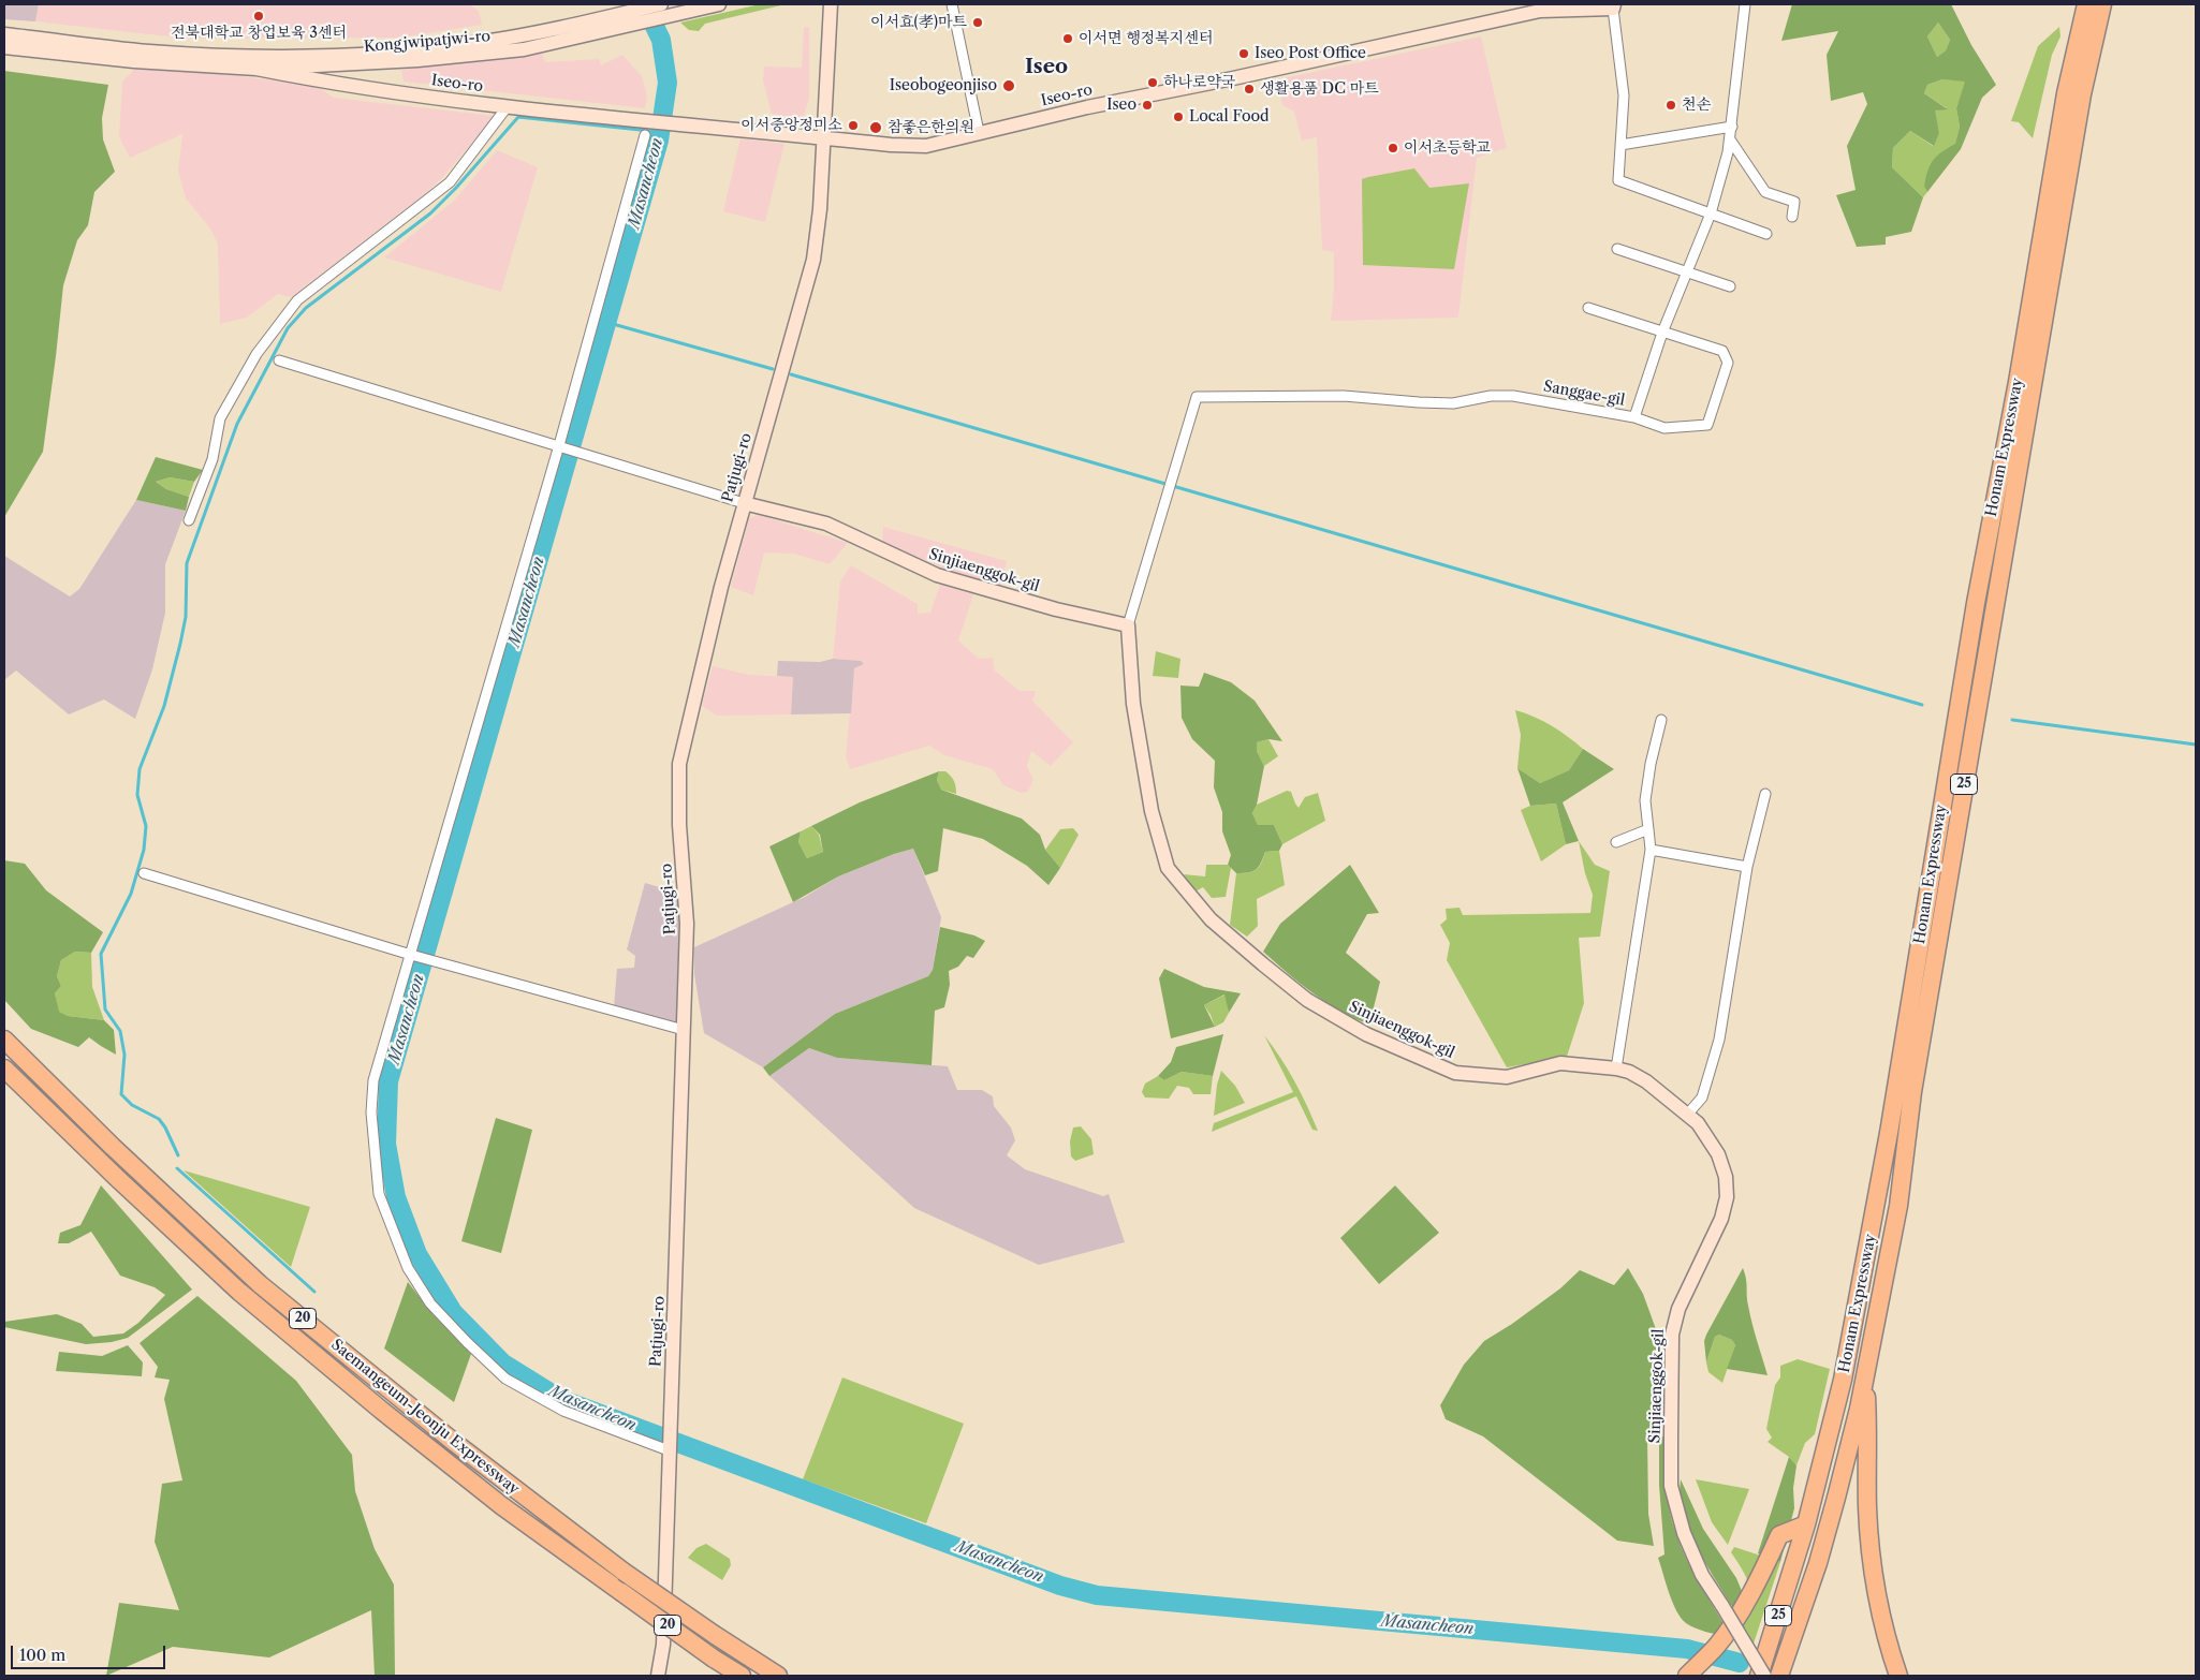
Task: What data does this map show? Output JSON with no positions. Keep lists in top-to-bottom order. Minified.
{"streets":{"highway":["Honam Expressway","25","20","Saemangeum-Jeonju Expressway"],"street":["Kongjwipatjwi-ro","Iseo-ro","Sanggae-gil","Patjugi-ro","Sinjiaenggok-gil"]},"crossings":[["Kongjwipatjwi-ro","Iseo-ro"],["Iseo-ro","Patjugi-ro"],["Sanggae-gil","Sinjiaenggok-gil"],["Patjugi-ro","Sinjiaenggok-gil"]],"districts":["Iseo"],"water":["Masancheon"],"places":["전북대학교 창업보육 3센터","이서효(孝)마트","이서면 행정복지센터","Iseo Post Office","하나로약국","Iseobogeonjiso","생활용품 DC 마트","Iseo","천손","Local Food","이서중앙정미소","참좋은한의원","이서초등학교"],"scale_bar":"100 m"}
